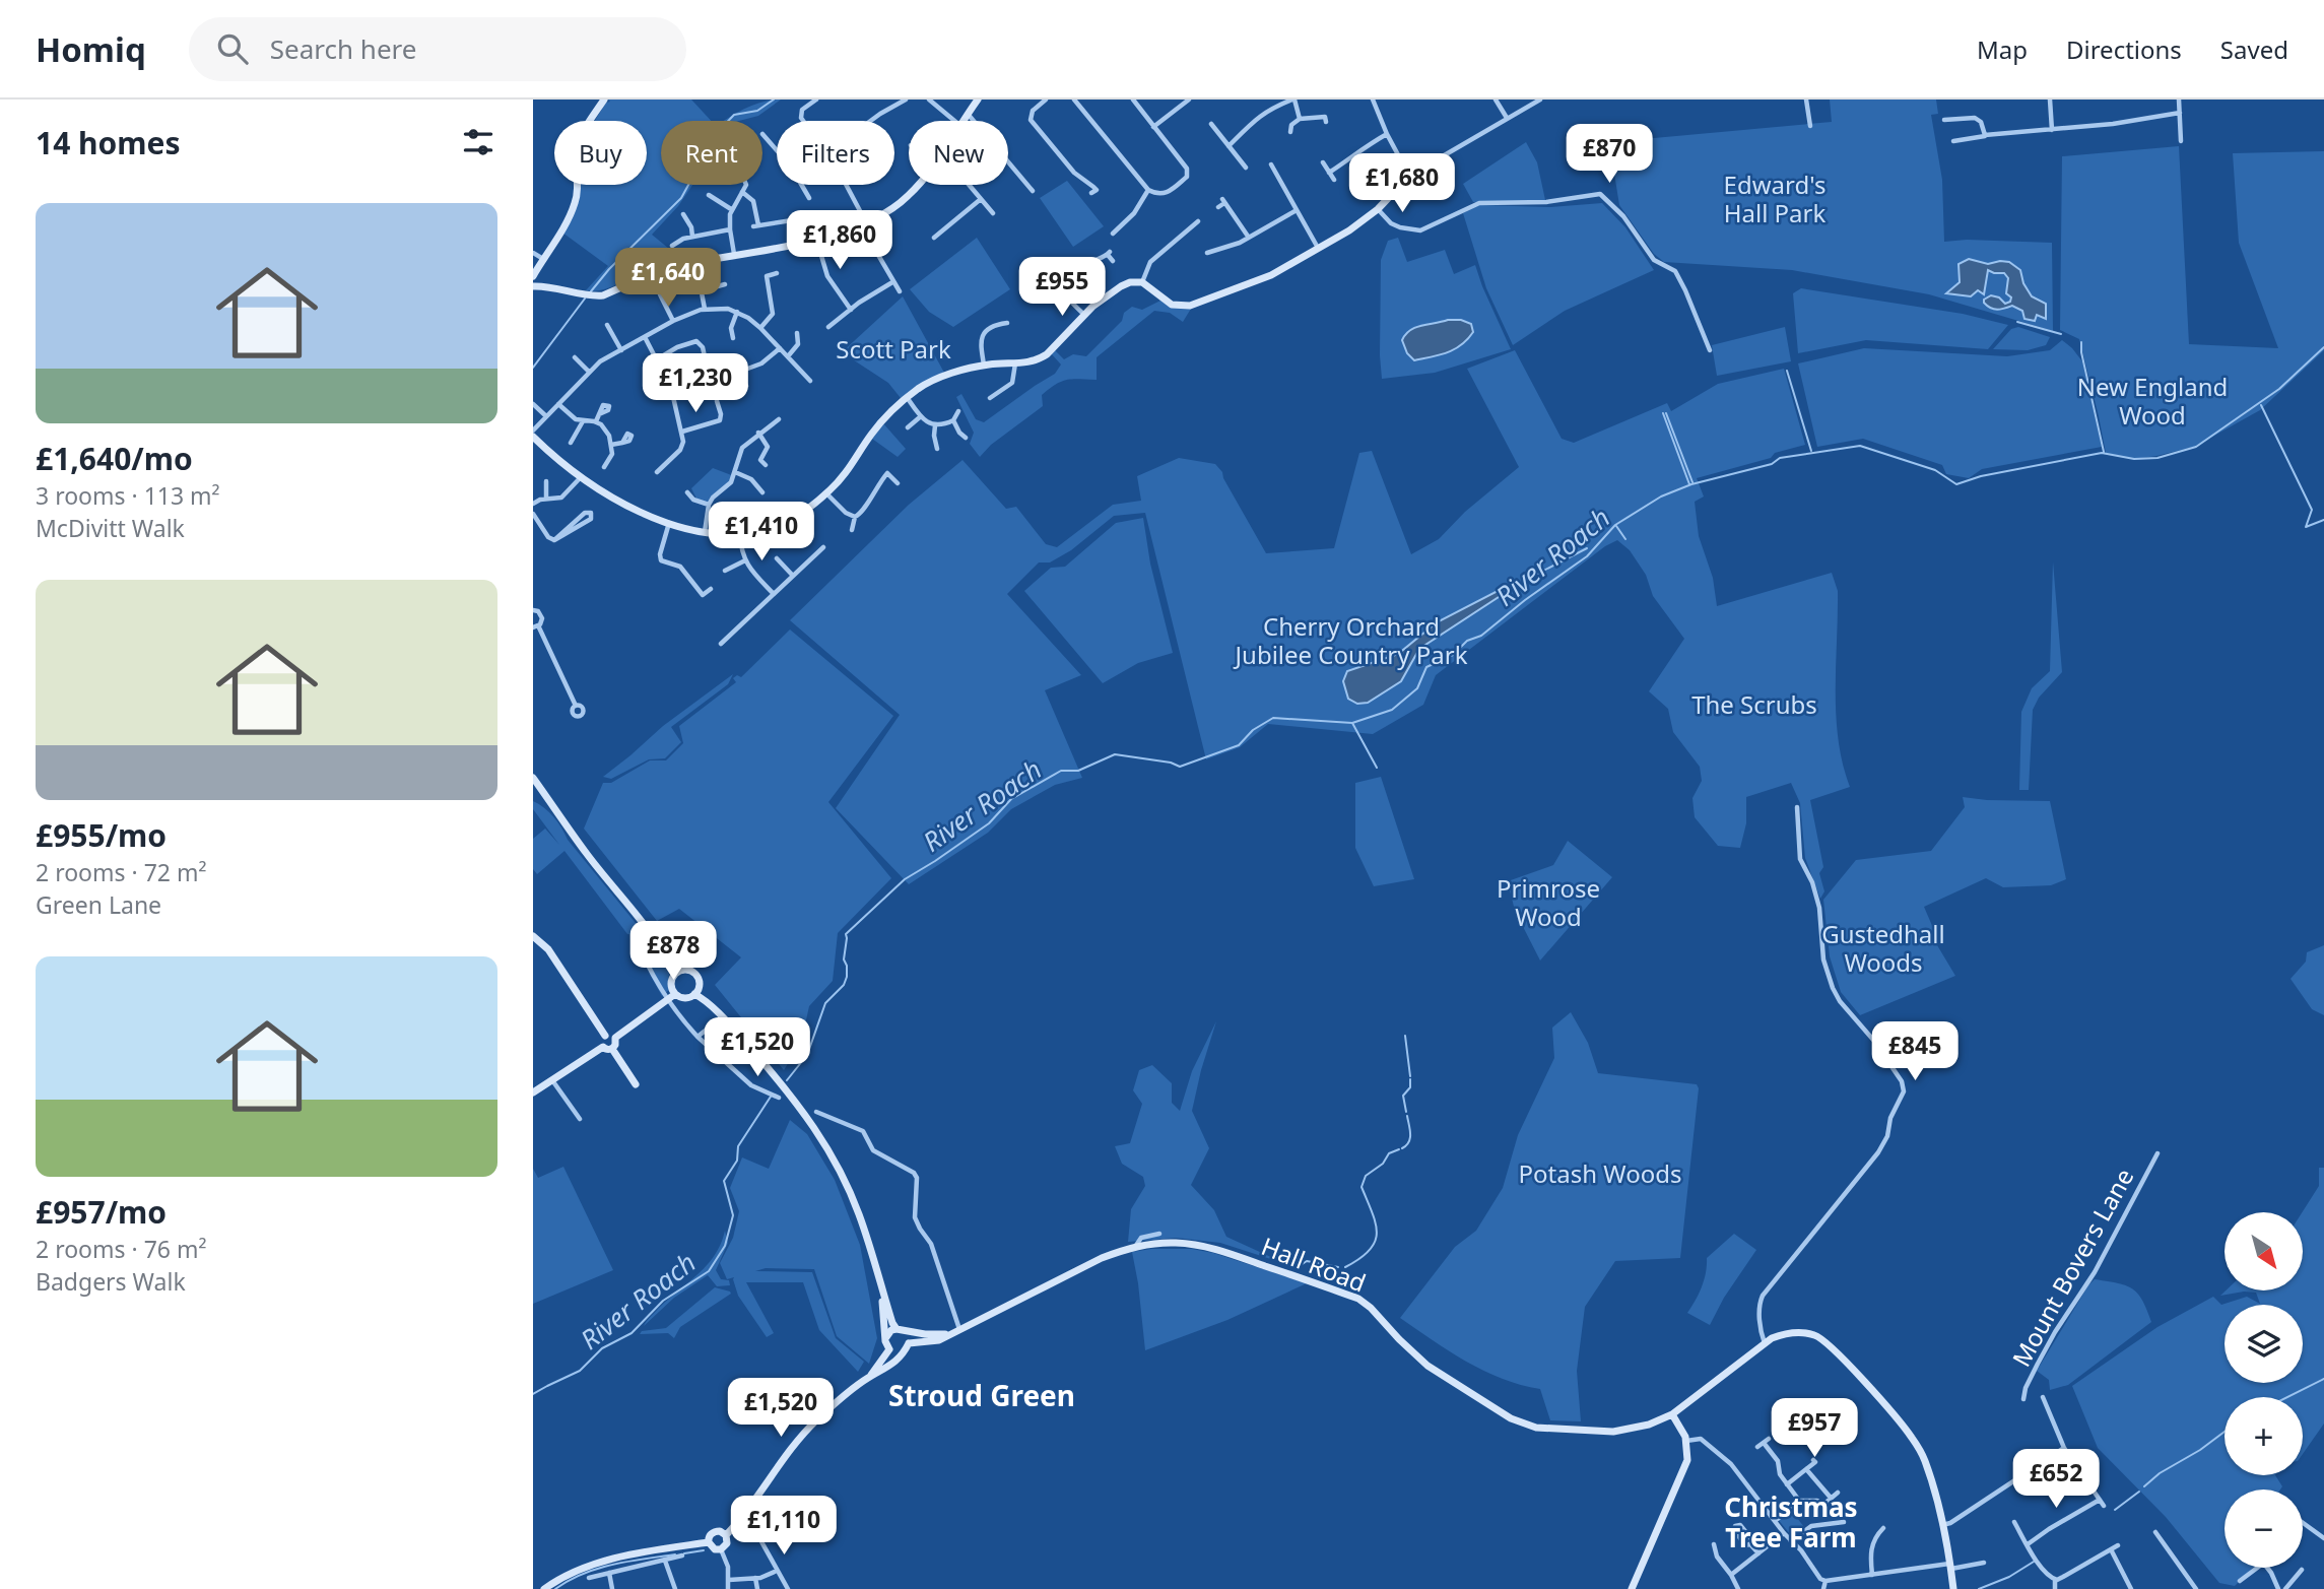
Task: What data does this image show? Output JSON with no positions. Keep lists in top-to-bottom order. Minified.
{"streets":{"street":["Hall Road","Mount Bovers Lane"]},"districts":["Stroud Green","Christmas Tree Farm"],"water":["River Roach"],"parks":["Edward's Hall Park","Scott Park","New England Wood","Cherry Orchard Jubilee Country Park","The Scrubs","Primrose Wood","Gustedhall Woods","Potash Woods"],"north":"bottom right","page":{"header":"Homiq","search":"Search here","nav":["Map","Directions","Saved"],"heading":"14 homes","chip":["Buy","Rent","Filters","New"],"price":["£870","£1,680","£1,860","£1,640","£955","£1,230","£1,410","£878","£1,520","£845","£1,520","£957","£652","£1,110"],"list":[{"name":"£1,640/mo","note":"3 rooms · 113 m² · McDivitt Walk"},{"name":"£955/mo","note":"2 rooms · 72 m² · Green Lane"},{"name":"£957/mo","note":"2 rooms · 76 m² · Badgers Walk"}],"map_buttons":["+","−"]}}
